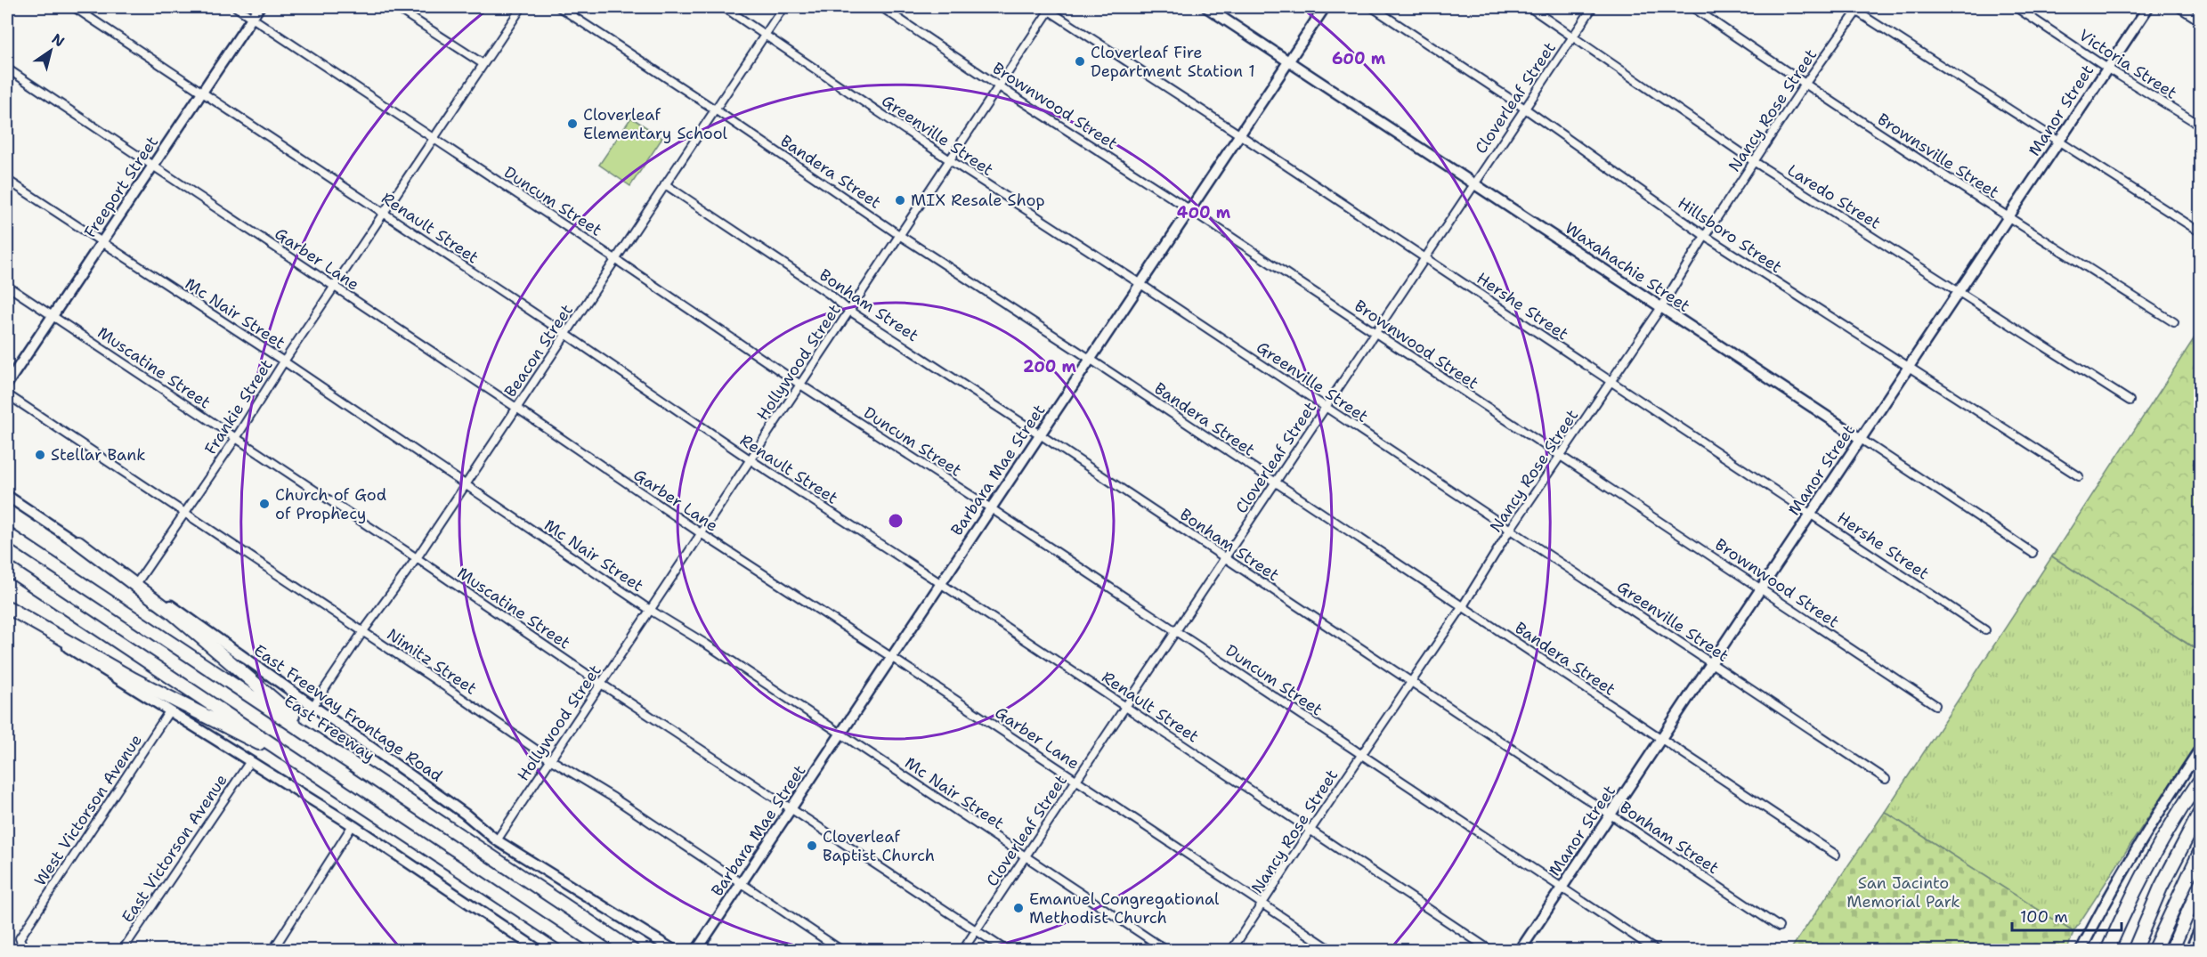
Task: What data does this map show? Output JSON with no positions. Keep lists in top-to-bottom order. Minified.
{"streets":{"highway":["East Freeway"],"street":["Victoria Street","Cloverleaf Street","Brownwood Street","Nancy Rose Street","Manor Street","Greenville Street","Brownsville Street","Bandera Street","Freeport Street","Laredo Street","Duncum Street","Renault Street","Hillsboro Street","Garber Lane","Waxahachie Street","Bonham Street","Hershe Street","Mc Nair Street","Beacon Street","Hollywood Street","Muscatine Street","Frankie Street","Barbara Mae Street","Nimitz Street","East Freeway Frontage Road","West Victorson Avenue","East Victorson Avenue"]},"crossings":[["Victoria Street","Manor Street"],["Cloverleaf Street","Brownwood Street"],["Cloverleaf Street","Greenville Street"],["Cloverleaf Street","Bandera Street"],["Cloverleaf Street","Laredo Street"],["Cloverleaf Street","Duncum Street"],["Cloverleaf Street","Renault Street"],["Cloverleaf Street","Hillsboro Street"],["Cloverleaf Street","Garber Lane"],["Cloverleaf Street","Waxahachie Street"],["Cloverleaf Street","Bonham Street"],["Cloverleaf Street","Hershe Street"],["Cloverleaf Street","Mc Nair Street"],["Cloverleaf Street","Muscatine Street"],["Brownwood Street","Nancy Rose Street"],["Brownwood Street","Manor Street"],["Brownwood Street","Hollywood Street"],["Brownwood Street","Barbara Mae Street"],["Nancy Rose Street","Greenville Street"],["Nancy Rose Street","Brownsville Street"],["Nancy Rose Street","Bandera Street"],["Nancy Rose Street","Laredo Street"],["Nancy Rose Street","Duncum Street"],["Nancy Rose Street","Renault Street"],["Nancy Rose Street","Hillsboro Street"],["Nancy Rose Street","Garber Lane"],["Nancy Rose Street","Waxahachie Street"],["Nancy Rose Street","Bonham Street"],["Nancy Rose Street","Hershe Street"],["Manor Street","Greenville Street"],["Manor Street","Brownsville Street"],["Manor Street","Bandera Street"],["Manor Street","Laredo Street"],["Manor Street","Duncum Street"],["Manor Street","Hillsboro Street"],["Manor Street","Waxahachie Street"],["Manor Street","Bonham Street"],["Manor Street","Hershe Street"],["Greenville Street","Beacon Street"],["Greenville Street","Hollywood Street"],["Greenville Street","Barbara Mae Street"],["Bandera Street","Beacon Street"],["Bandera Street","Hollywood Street"],["Bandera Street","Barbara Mae Street"],["Freeport Street","Duncum Street"],["Freeport Street","Renault Street"],["Freeport Street","Garber Lane"],["Freeport Street","Mc Nair Street"],["Freeport Street","Muscatine Street"],["Duncum Street","Beacon Street"],["Duncum Street","Hollywood Street"],["Duncum Street","Frankie Street"],["Duncum Street","Barbara Mae Street"],["Renault Street","Beacon Street"],["Renault Street","Hollywood Street"],["Renault Street","Frankie Street"],["Renault Street","Barbara Mae Street"],["Garber Lane","Beacon Street"],["Garber Lane","Hollywood Street"],["Garber Lane","Frankie Street"],["Garber Lane","Barbara Mae Street"],["Waxahachie Street","Barbara Mae Street"],["Bonham Street","Beacon Street"],["Bonham Street","Hollywood Street"],["Bonham Street","Barbara Mae Street"],["Hershe Street","Hollywood Street"],["Hershe Street","Barbara Mae Street"],["Mc Nair Street","Beacon Street"],["Mc Nair Street","Hollywood Street"],["Mc Nair Street","Frankie Street"],["Mc Nair Street","Barbara Mae Street"],["Beacon Street","Muscatine Street"],["Beacon Street","Nimitz Street"],["Beacon Street","East Freeway Frontage Road"],["Hollywood Street","Muscatine Street"],["Hollywood Street","Nimitz Street"],["Hollywood Street","East Freeway Frontage Road"],["Muscatine Street","Frankie Street"],["Muscatine Street","Barbara Mae Street"],["Frankie Street","Nimitz Street"],["Frankie Street","East Freeway Frontage Road"],["Barbara Mae Street","Nimitz Street"]],"parks":["San Jacinto Memorial Park"],"places":["Cloverleaf Fire Department Station 1","Cloverleaf Elementary School","MIX Resale Shop","Stellar Bank","Church of God of Prophecy","Cloverleaf Baptist Church","Emanuel Congregational Methodist Church"],"scale_bar":"100 m","north":"top right","rings":["600 m","400 m","200 m"]}
